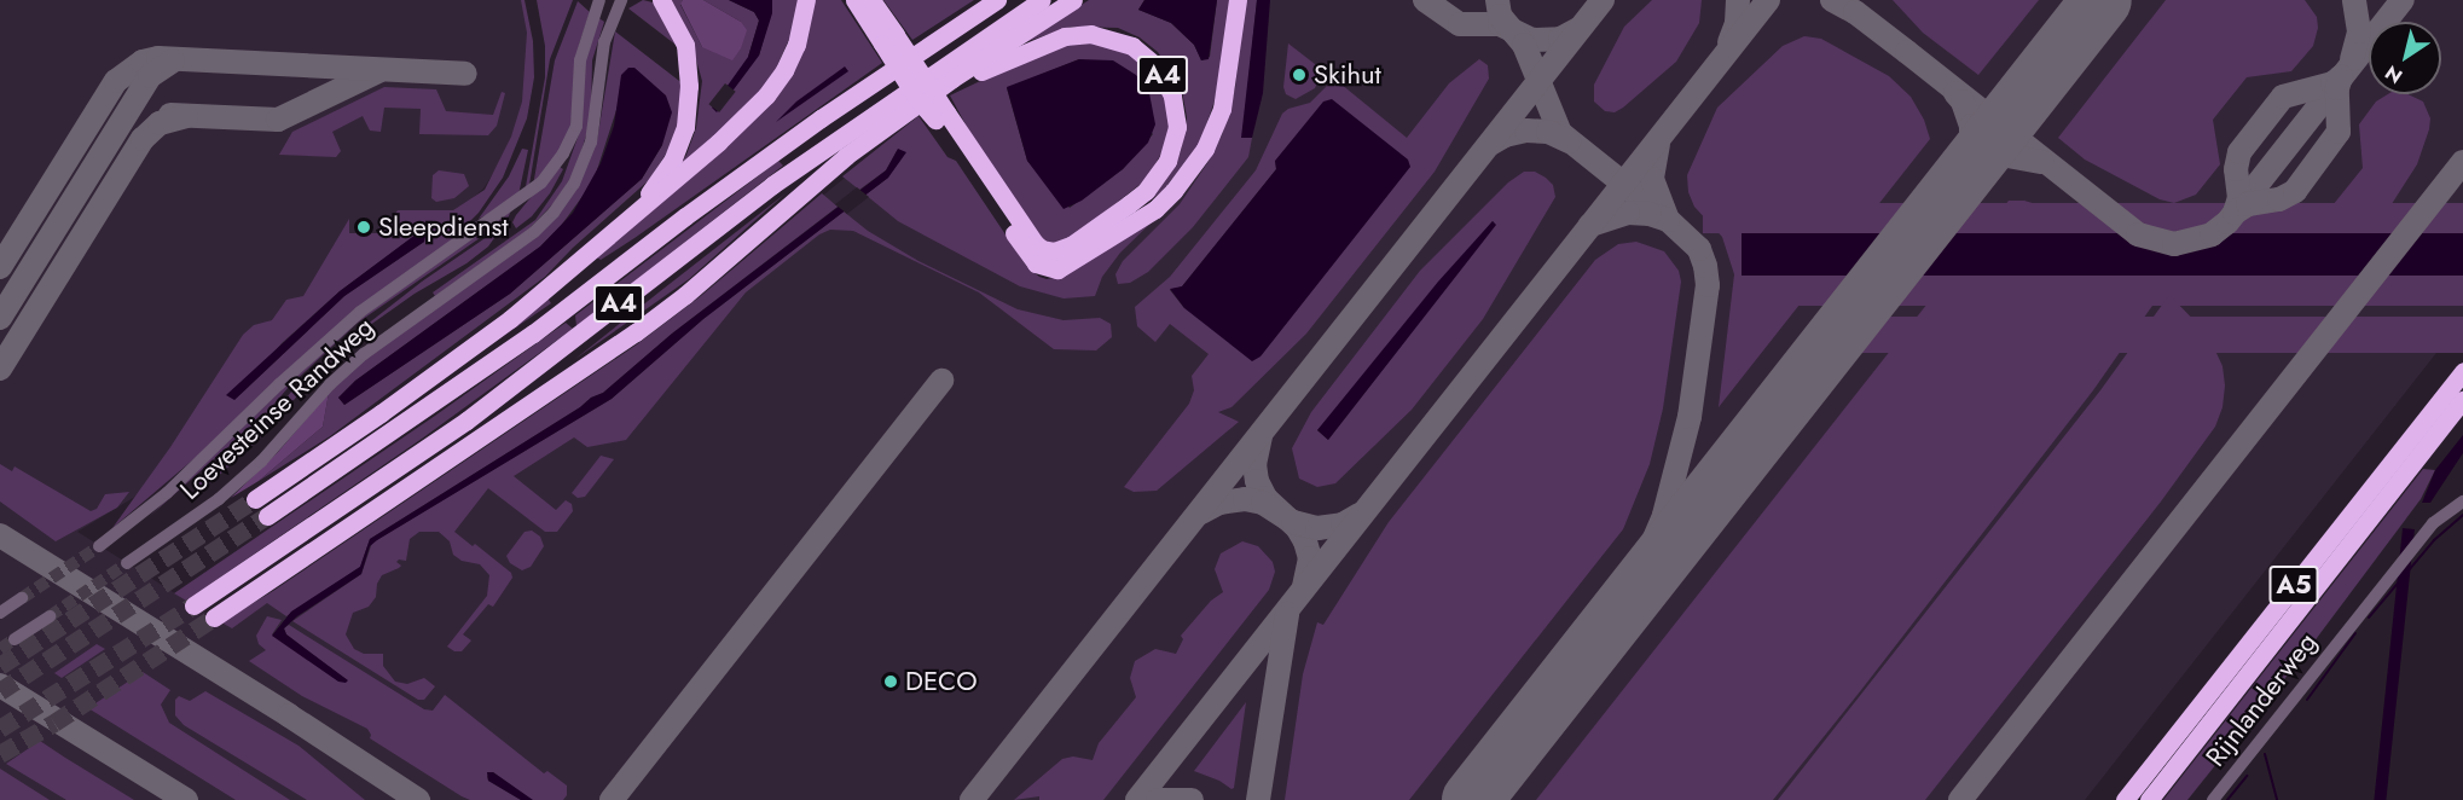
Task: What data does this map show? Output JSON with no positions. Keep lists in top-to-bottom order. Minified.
{"streets":{"highway":["A4","A5"],"street":["Loevesteinse Randweg","Rijnlanderweg"]},"places":["Skihut","Sleepdienst","DECO"],"north":"bottom left"}
